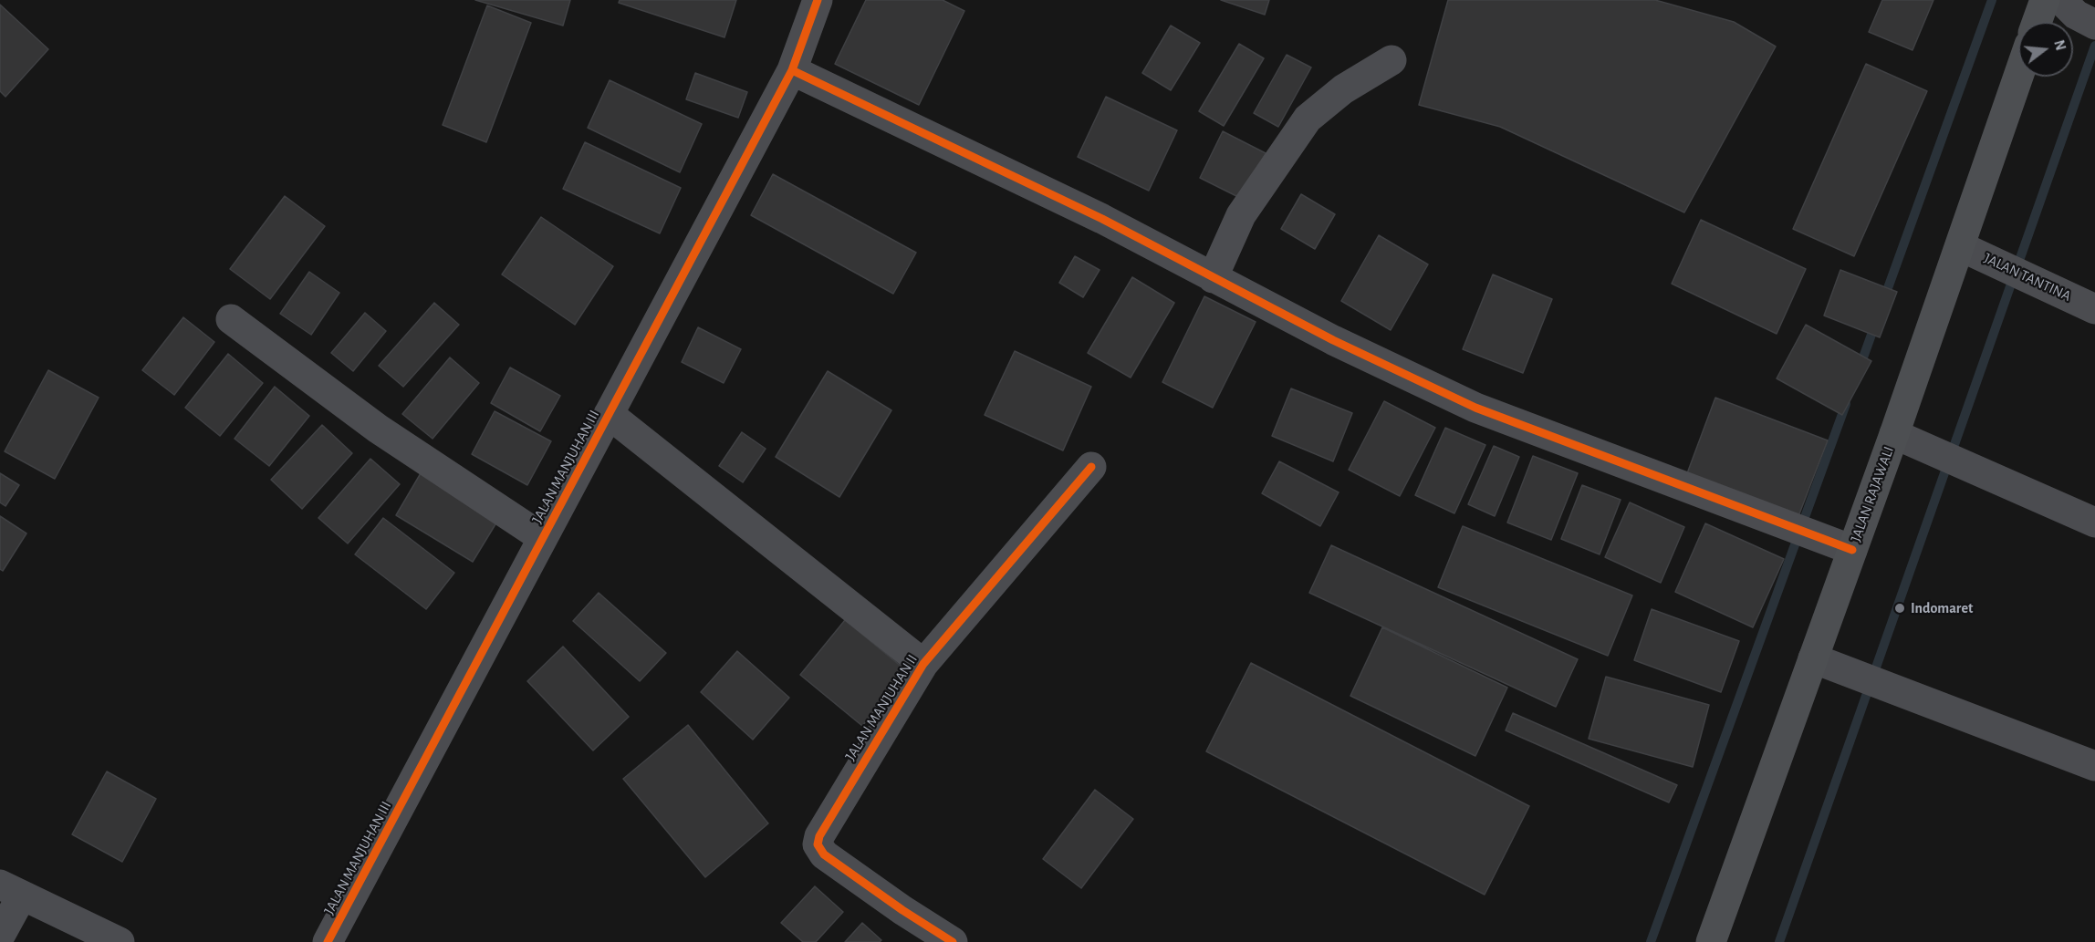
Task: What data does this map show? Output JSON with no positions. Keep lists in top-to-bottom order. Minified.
{"streets":{"main road":["JALAN RAJAWALI"],"street":["JALAN TANTINA","JALAN MANJUHAN III","JALAN MANJUHAN II"]},"crossings":[["JALAN TANTINA","JALAN RAJAWALI"]],"places":["Indomaret"],"north":"right"}
